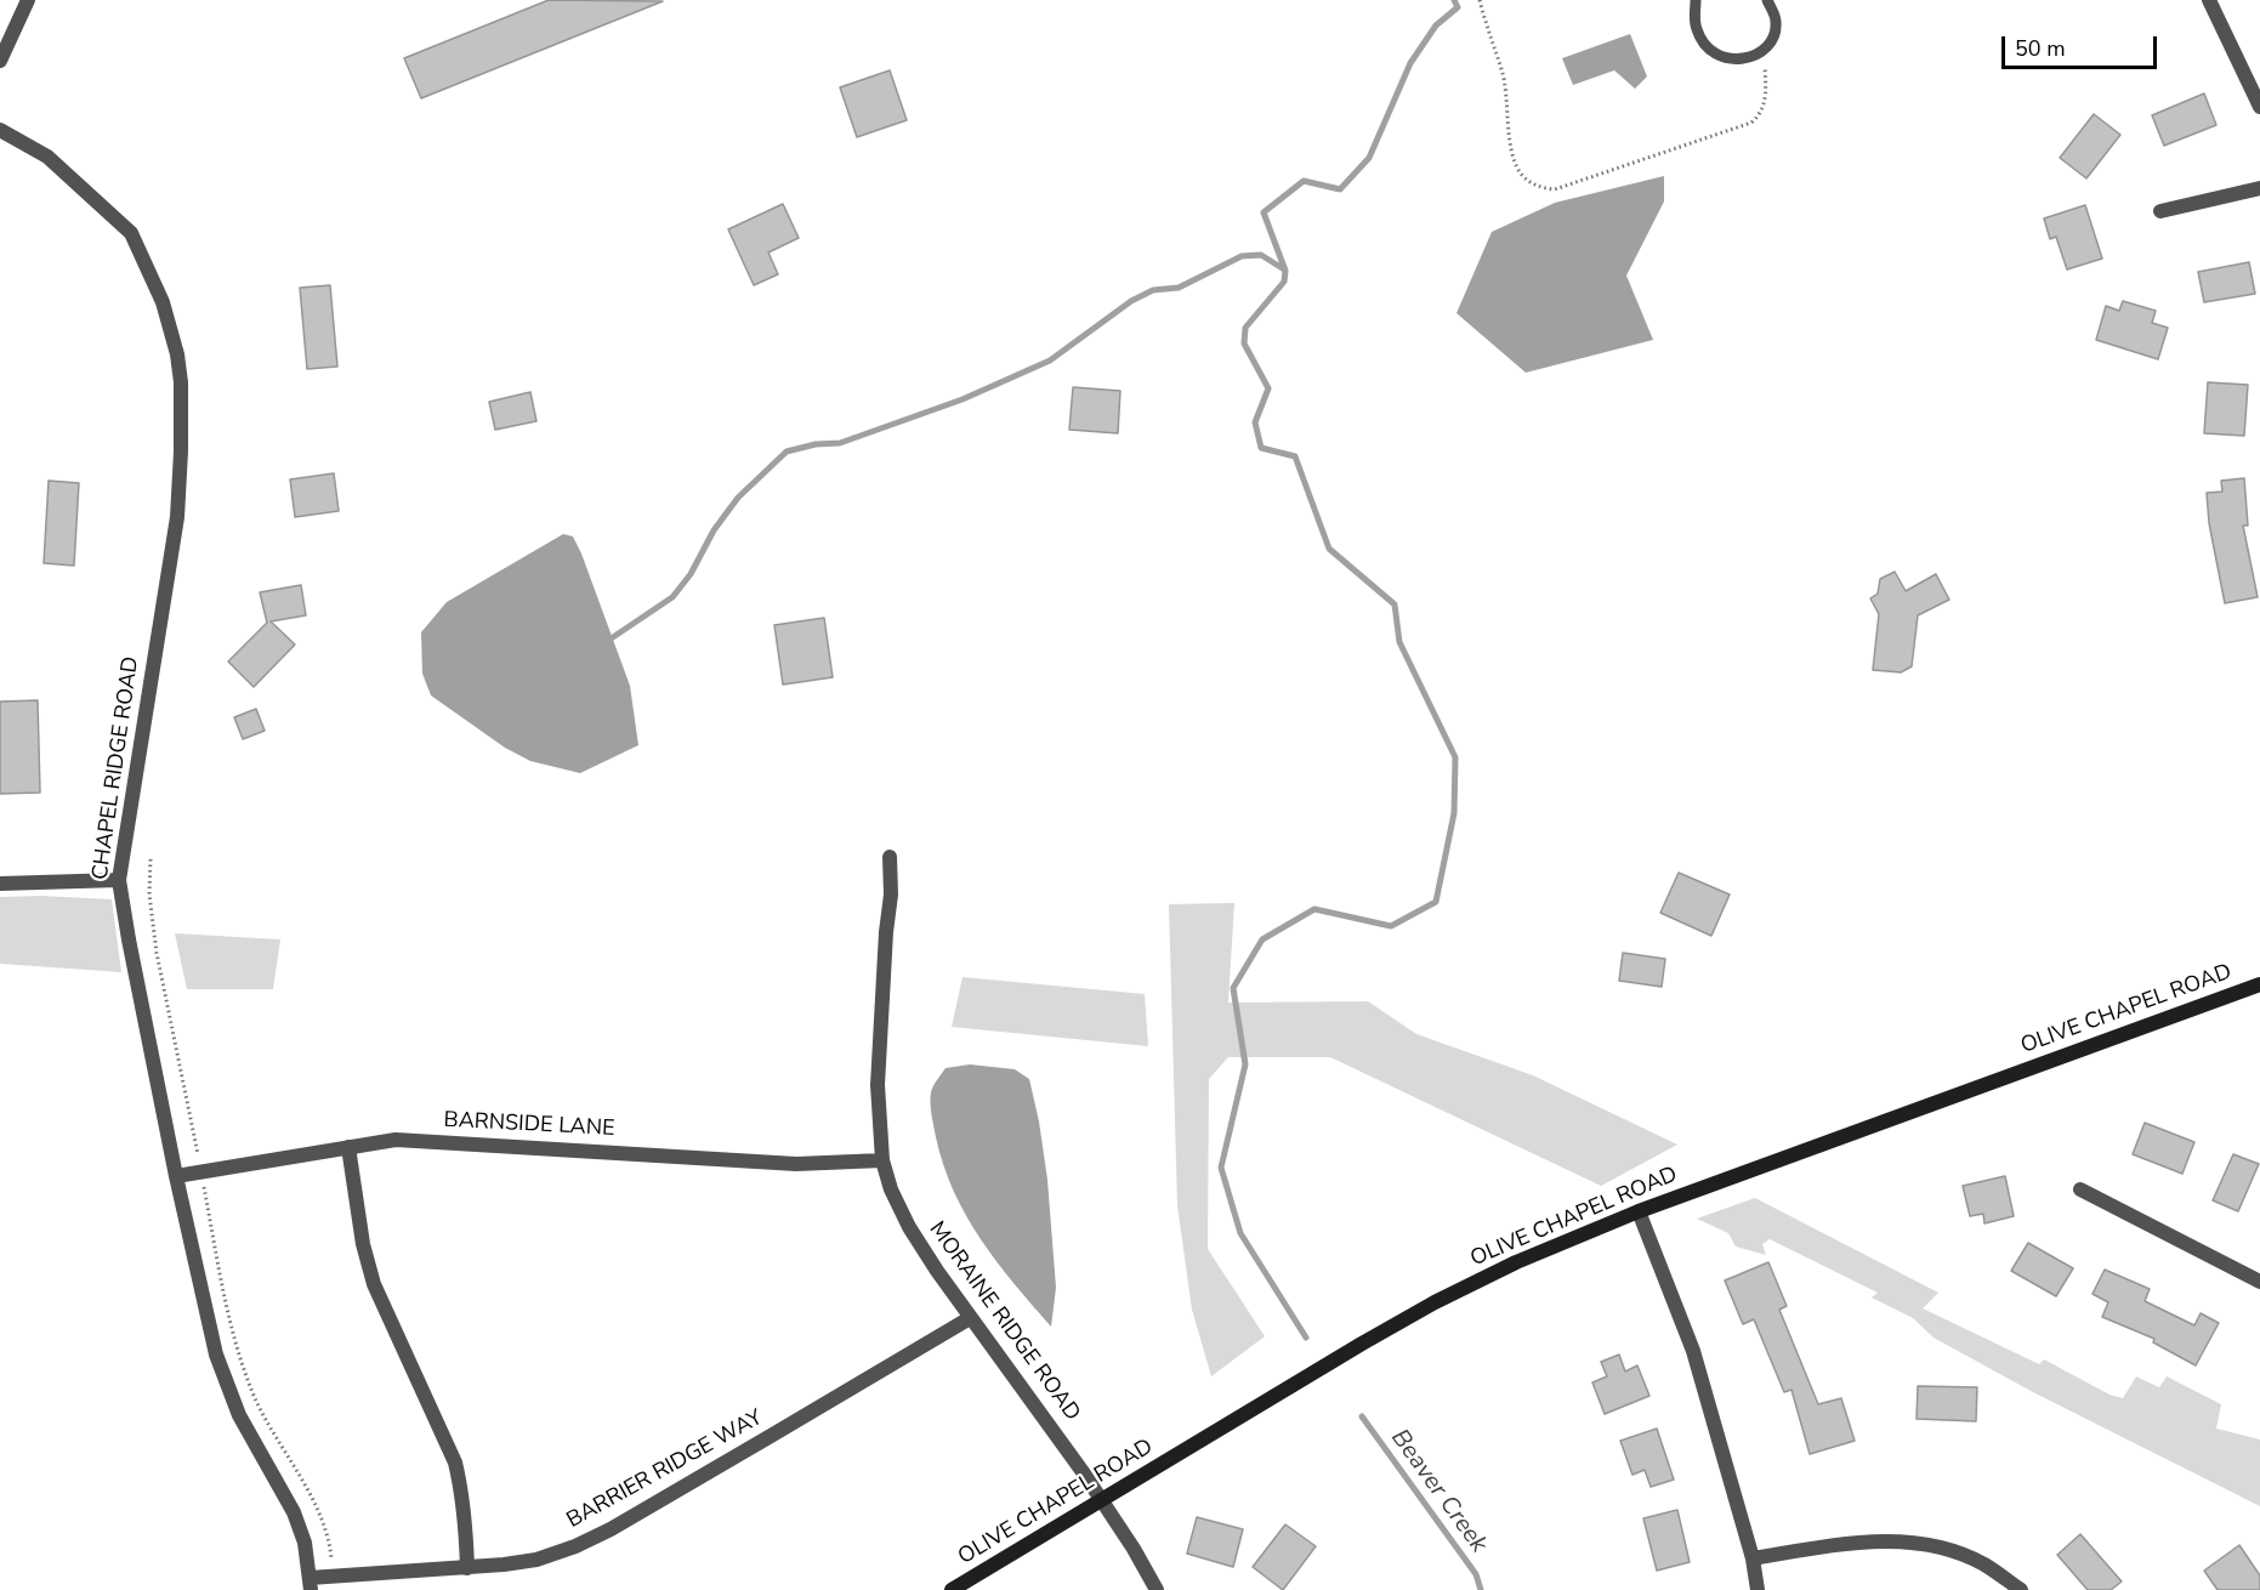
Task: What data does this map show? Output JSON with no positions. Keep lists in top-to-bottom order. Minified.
{"streets":{"main road":["OLIVE CHAPEL ROAD"],"street":["CHAPEL RIDGE ROAD","BARNSIDE LANE","MORAINE RIDGE ROAD","BARRIER RIDGE WAY"]},"crossings":[["CHAPEL RIDGE ROAD","BARNSIDE LANE"],["CHAPEL RIDGE ROAD","BARRIER RIDGE WAY"],["OLIVE CHAPEL ROAD","MORAINE RIDGE ROAD"],["BARNSIDE LANE","MORAINE RIDGE ROAD"],["MORAINE RIDGE ROAD","BARRIER RIDGE WAY"]],"water":["Beaver Creek"],"scale_bar":"50 m"}
